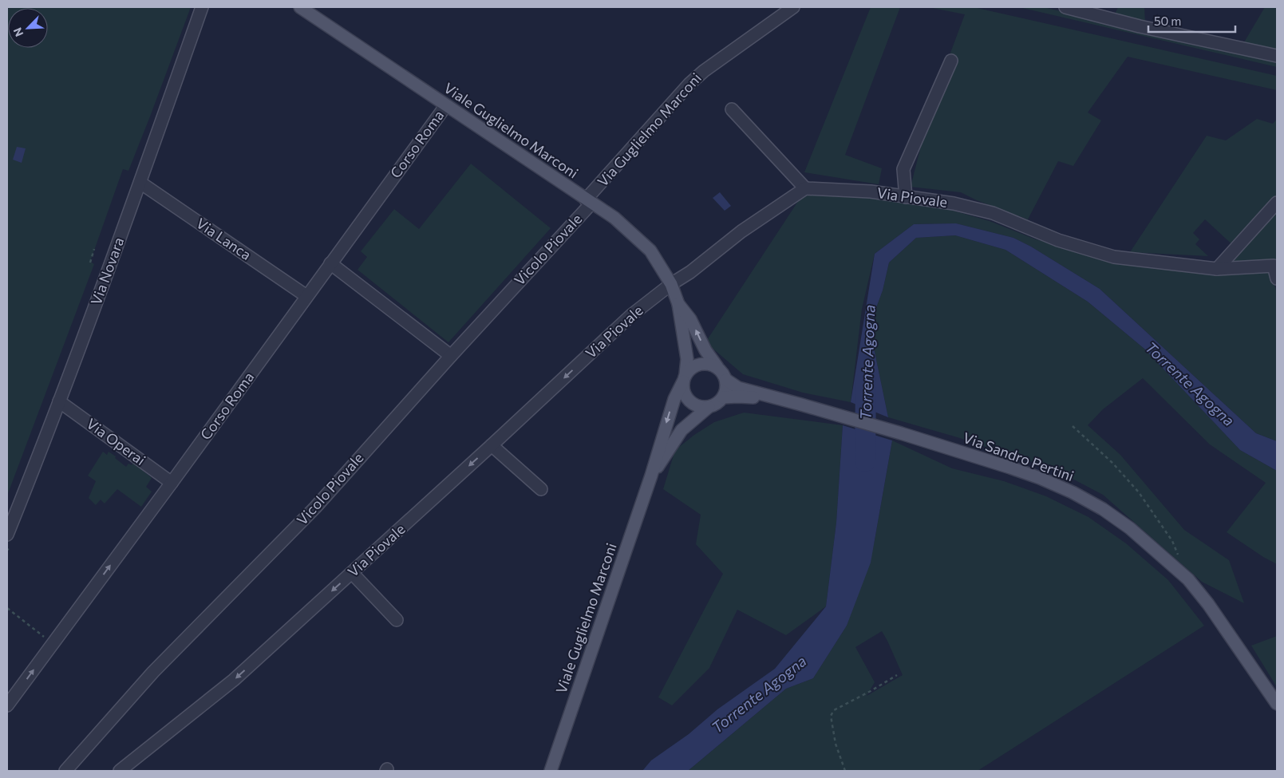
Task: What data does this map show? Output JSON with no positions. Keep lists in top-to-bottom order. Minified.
{"streets":{"main road":["Viale Guglielmo Marconi","Via Sandro Pertini"],"street":["Via Guglielmo Marconi","Corso Roma","Via Piovale","Via Lanca","Vicolo Piovale","Via Novara","Via Operai"]},"crossings":[["Via Guglielmo Marconi","Viale Guglielmo Marconi"],["Via Guglielmo Marconi","Vicolo Piovale"],["Viale Guglielmo Marconi","Corso Roma"],["Viale Guglielmo Marconi","Via Piovale"],["Viale Guglielmo Marconi","Vicolo Piovale"],["Viale Guglielmo Marconi","Via Sandro Pertini"],["Corso Roma","Via Lanca"],["Corso Roma","Via Operai"],["Via Lanca","Via Novara"],["Via Novara","Via Operai"]],"one_way":["Corso Roma","Via Piovale"],"water":["Torrente Agogna"],"scale_bar":"50 m","north":"bottom left"}
